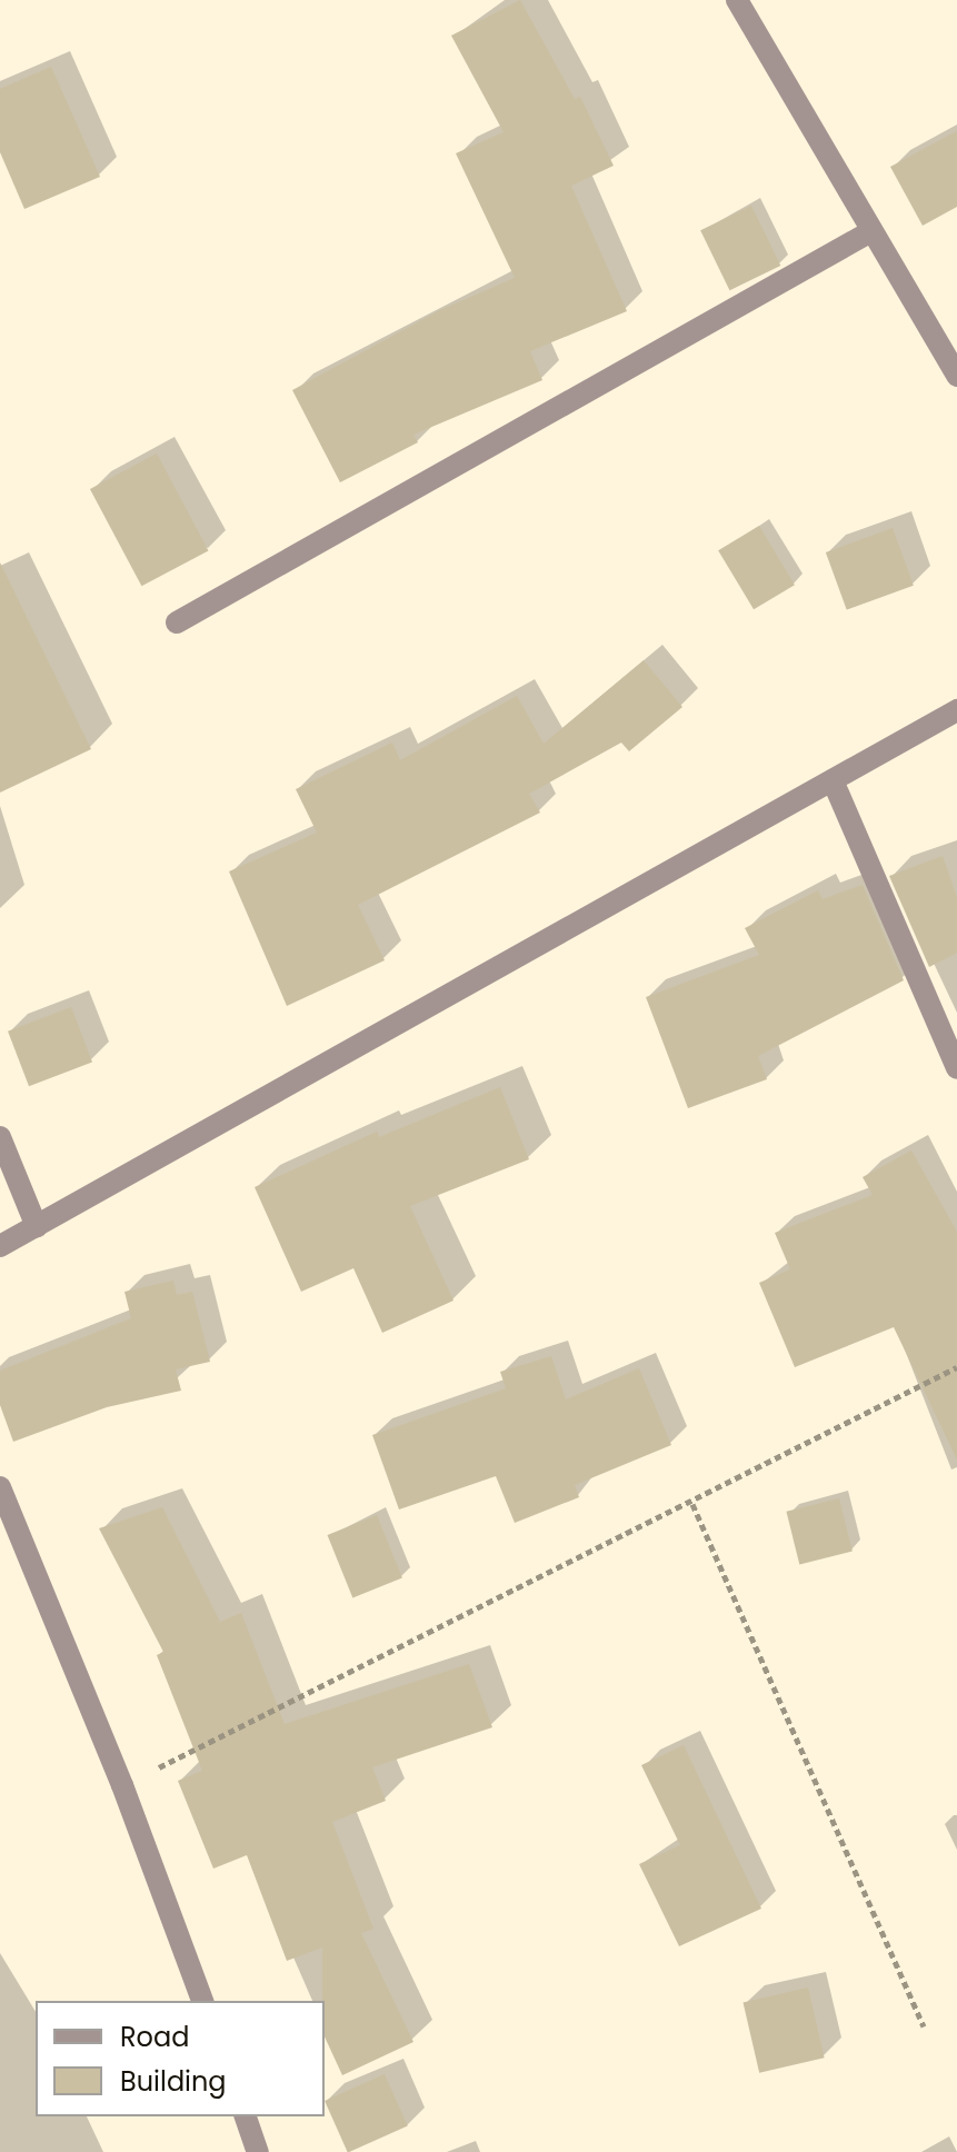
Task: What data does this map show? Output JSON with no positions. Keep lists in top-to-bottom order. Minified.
{"legend":["Road","Building"]}
